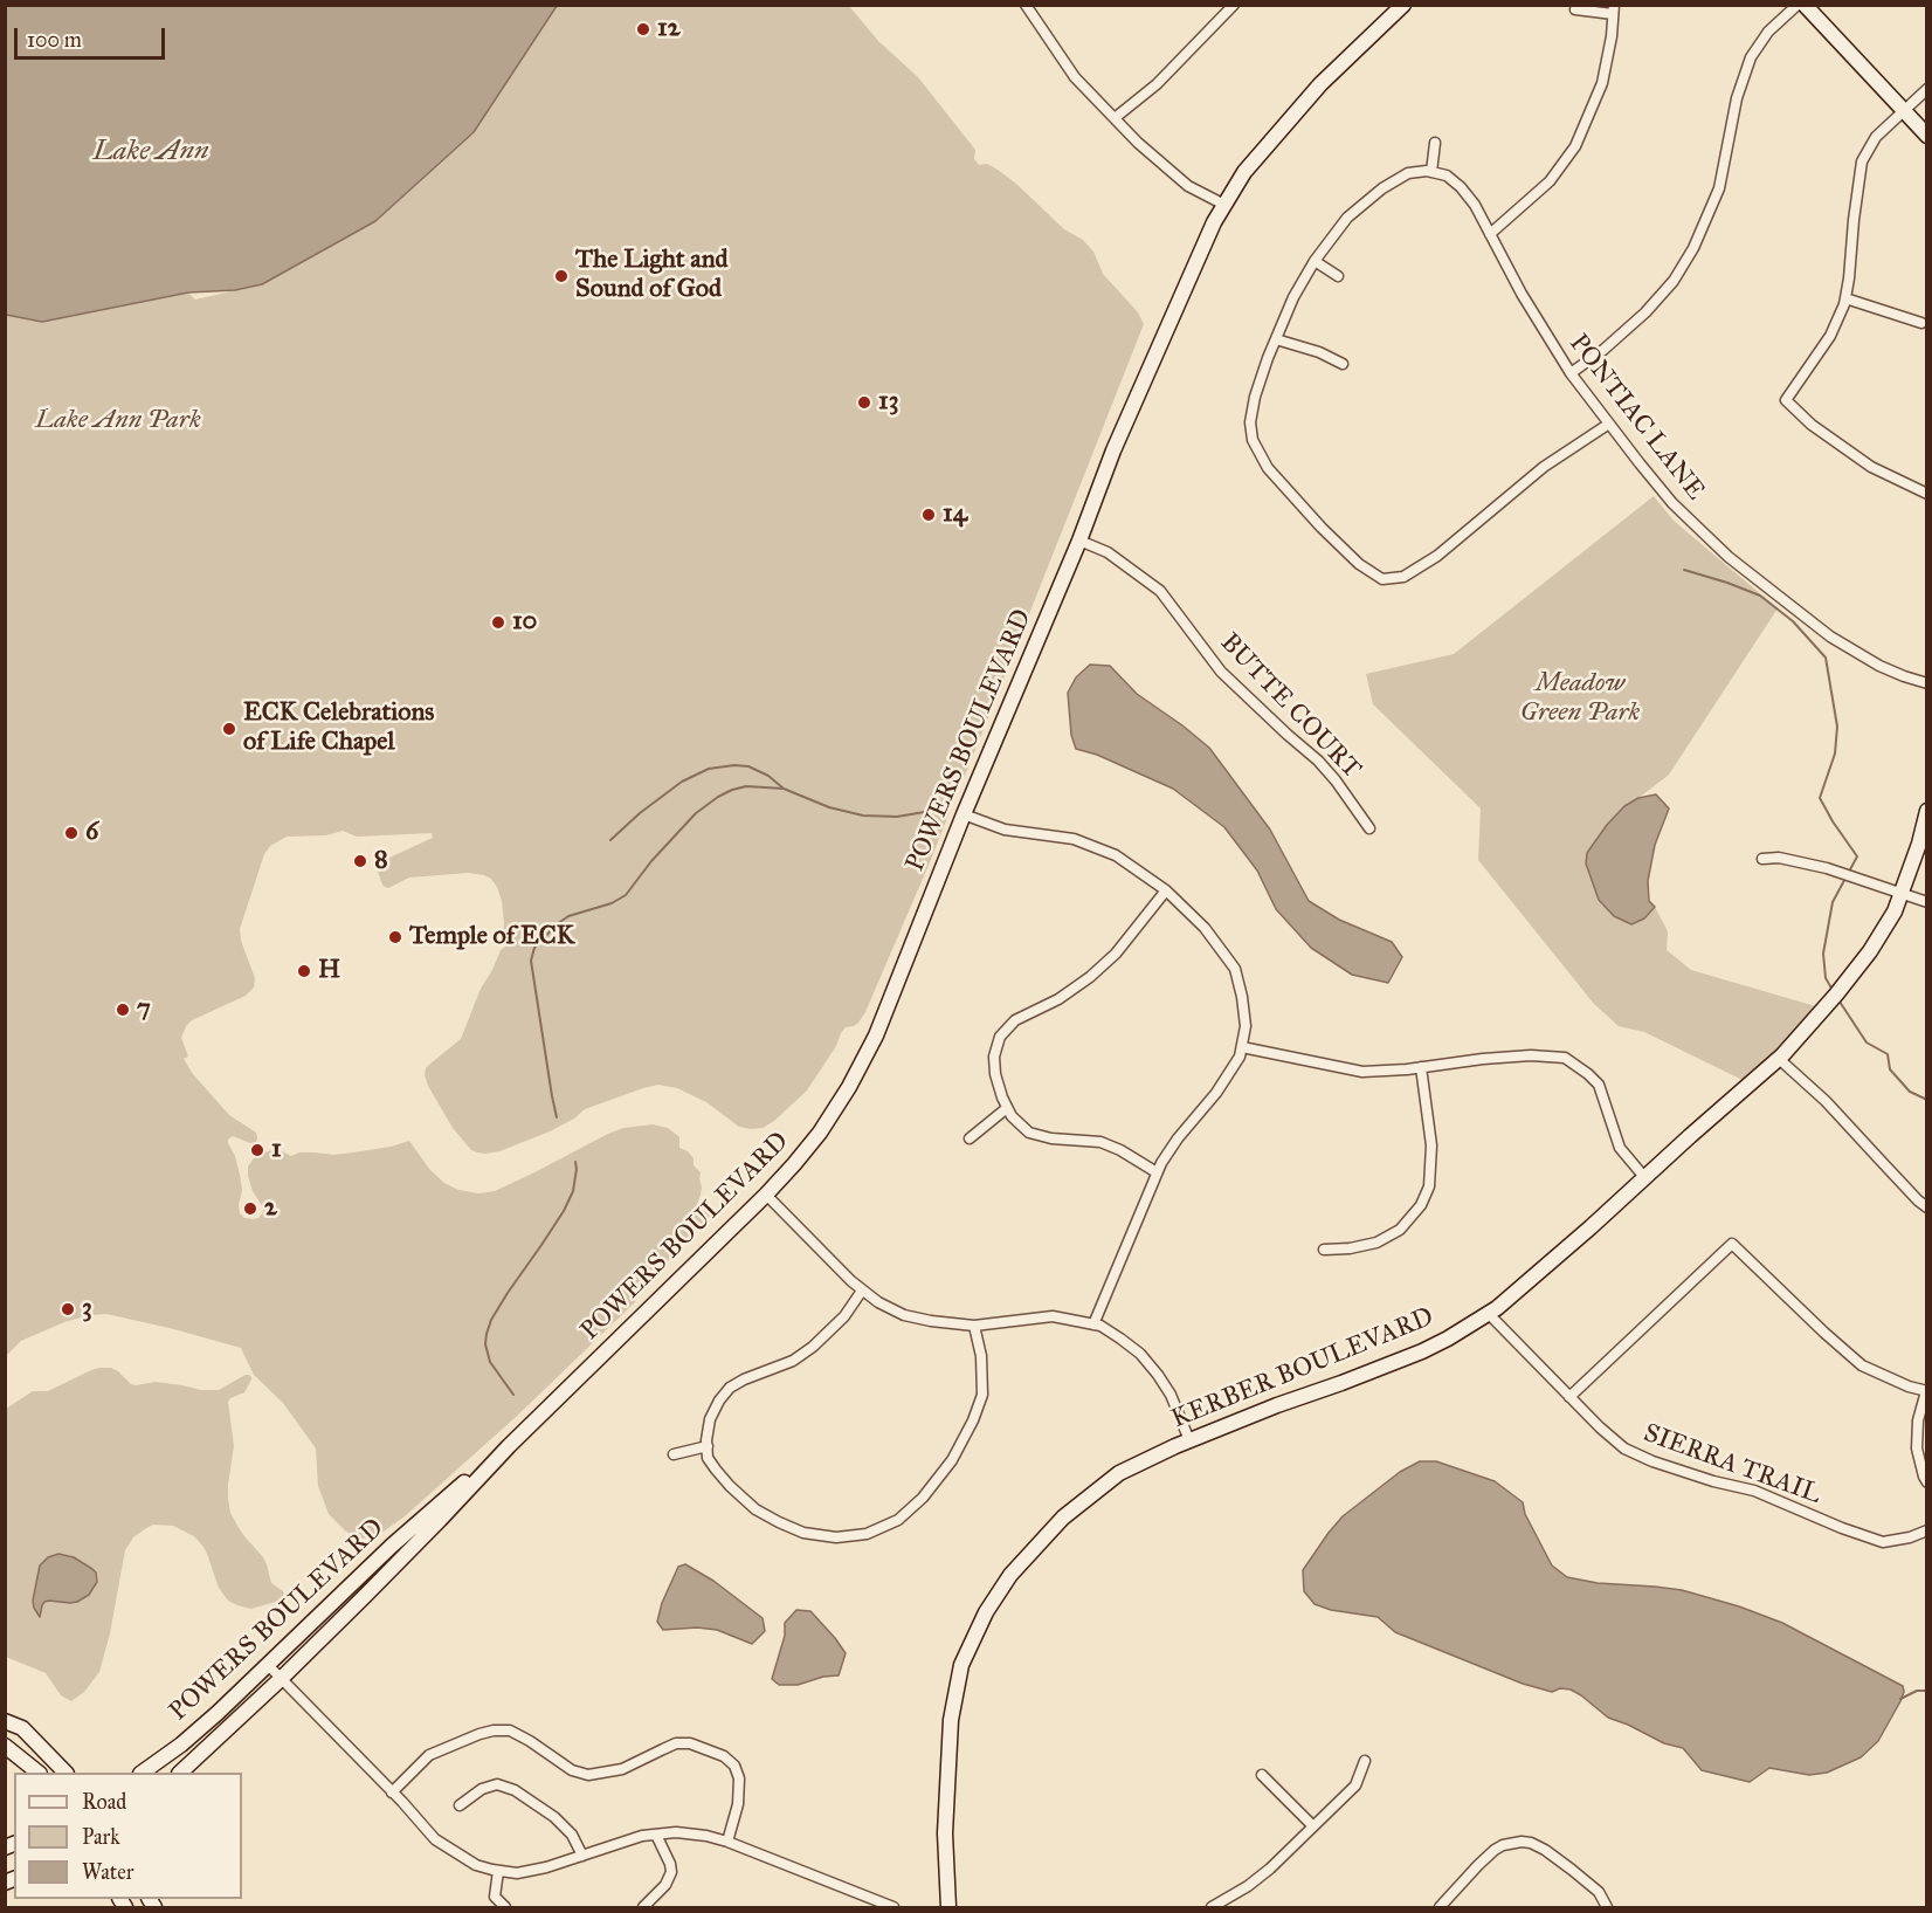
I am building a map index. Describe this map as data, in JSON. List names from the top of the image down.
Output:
{
  "streets": {
    "main road": ["POWERS BOULEVARD", "KERBER BOULEVARD"],
    "street": ["PONTIAC LANE", "BUTTE COURT", "SIERRA TRAIL"]
  },
  "crossings": [
    ["BUTTE COURT", "POWERS BOULEVARD"],
    ["KERBER BOULEVARD", "SIERRA TRAIL"]
  ],
  "water": ["Lake Ann"],
  "parks": ["Lake Ann Park", "Meadow Green Park"],
  "places": [
    "12",
    "The Light and Sound of God",
    "13",
    "14",
    "10",
    "ECK Celebrations of Life Chapel",
    "6",
    "8",
    "Temple of ECK",
    "H",
    "7",
    "1",
    "2",
    "3"
  ],
  "legend": ["Road", "Park", "Water"],
  "scale_bar": "100 m"
}
